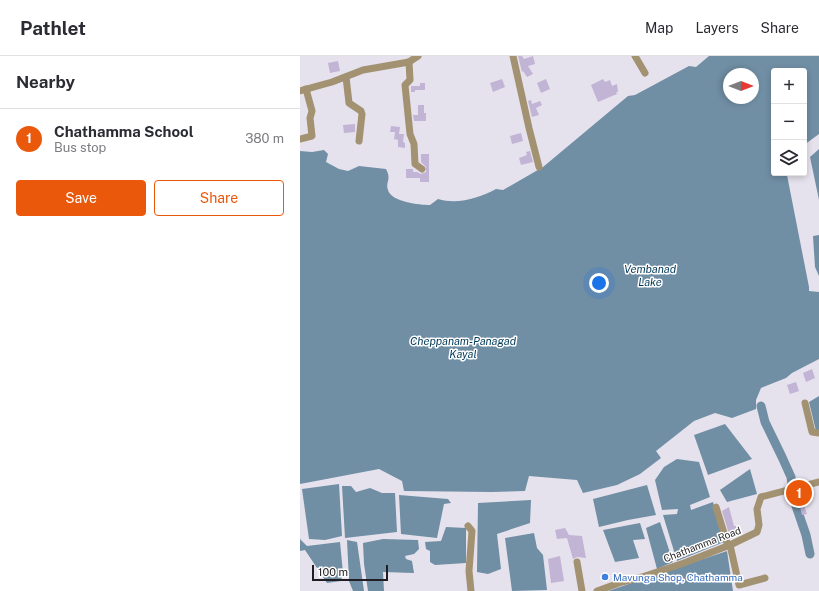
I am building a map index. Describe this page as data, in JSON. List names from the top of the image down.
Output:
{
  "streets": {
    "street": ["Chathamma Road"]
  },
  "water": ["Vembanad Lake", "Cheppanam-Panagad Kayal"],
  "places": ["Mavunga Shop, Chathamma"],
  "scale_bar": "100 m",
  "north": "right",
  "page": {
    "header": "Pathlet",
    "nav": ["Map", "Layers", "Share"],
    "heading": "Nearby",
    "map_buttons": ["+", "−"],
    "list": [
      {
        "mark": "1",
        "name": "Chathamma School",
        "note": "Bus stop",
        "value": "380 m"
      }
    ],
    "buttons": ["Save", "Share"],
    "pins": "1",
    "scale": "100 m"
  }
}
